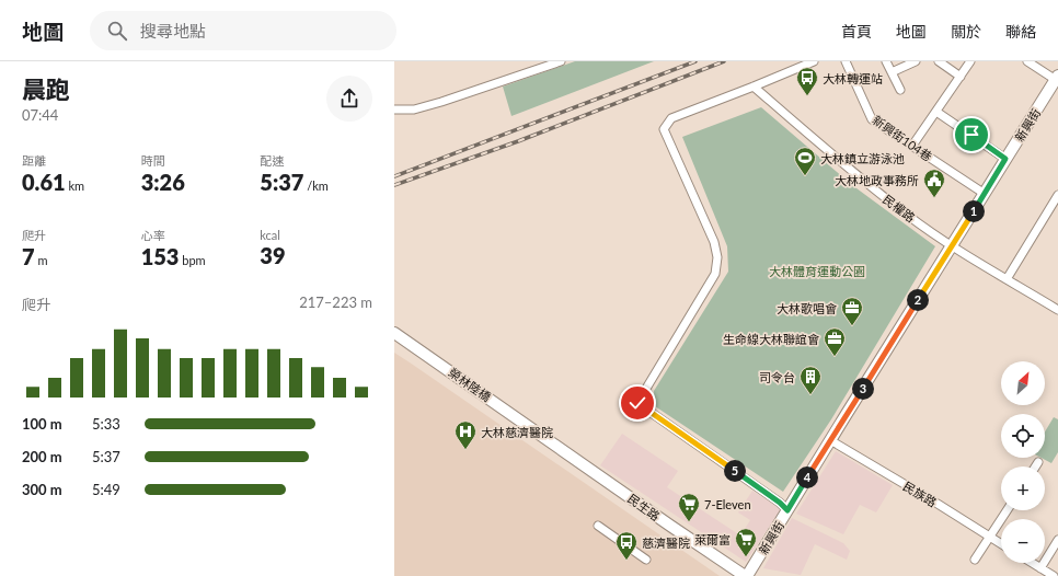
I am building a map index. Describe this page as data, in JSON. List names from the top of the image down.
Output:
{
  "streets": {
    "main road": ["新興街", "榮林陸橋", "民生路"],
    "street": ["新興街104巷", "民權路", "民族路"]
  },
  "crossings": [
    ["新興街", "新興街104巷"],
    ["新興街", "民權路"],
    ["新興街", "民族路"],
    ["新興街", "民生路"],
    ["榮林陸橋", "民生路"]
  ],
  "parks": ["大林體育運動公園"],
  "places": {
    "bus stop": ["大林轉運站", "慈濟醫院"],
    "sports": ["大林鎮立游泳池"],
    "public building": ["大林地政事務所"],
    "office": ["大林歌唱會", "生命線大林聯誼會"],
    "building": ["司令台"],
    "hospital": ["大林慈濟醫院"],
    "supermarket": ["7-Eleven", "萊爾富"]
  },
  "north": "top right",
  "page": {
    "header": "地圖",
    "search": "搜尋地點",
    "nav": [
      "首頁",
      "地圖",
      "關於",
      "聯絡"
    ],
    "heading": ["晨跑", "07:44"],
    "stats": [
      ["距離", "0.61 km"],
      ["時間", "3:26"],
      ["配速", "5:37 /km"],
      ["爬升", "7 m"],
      ["心率", "153 bpm"],
      ["kcal", "39"]
    ],
    "pins": [
      "1",
      "2",
      "3",
      "5",
      "4"
    ],
    "chart": ["爬升", "217–223 m"],
    "map_buttons": ["+", "−"],
    "list": [
      {
        "name": "100 m",
        "note": "5:33"
      },
      {
        "name": "200 m",
        "note": "5:37"
      },
      {
        "name": "300 m",
        "note": "5:49"
      }
    ]
  }
}
